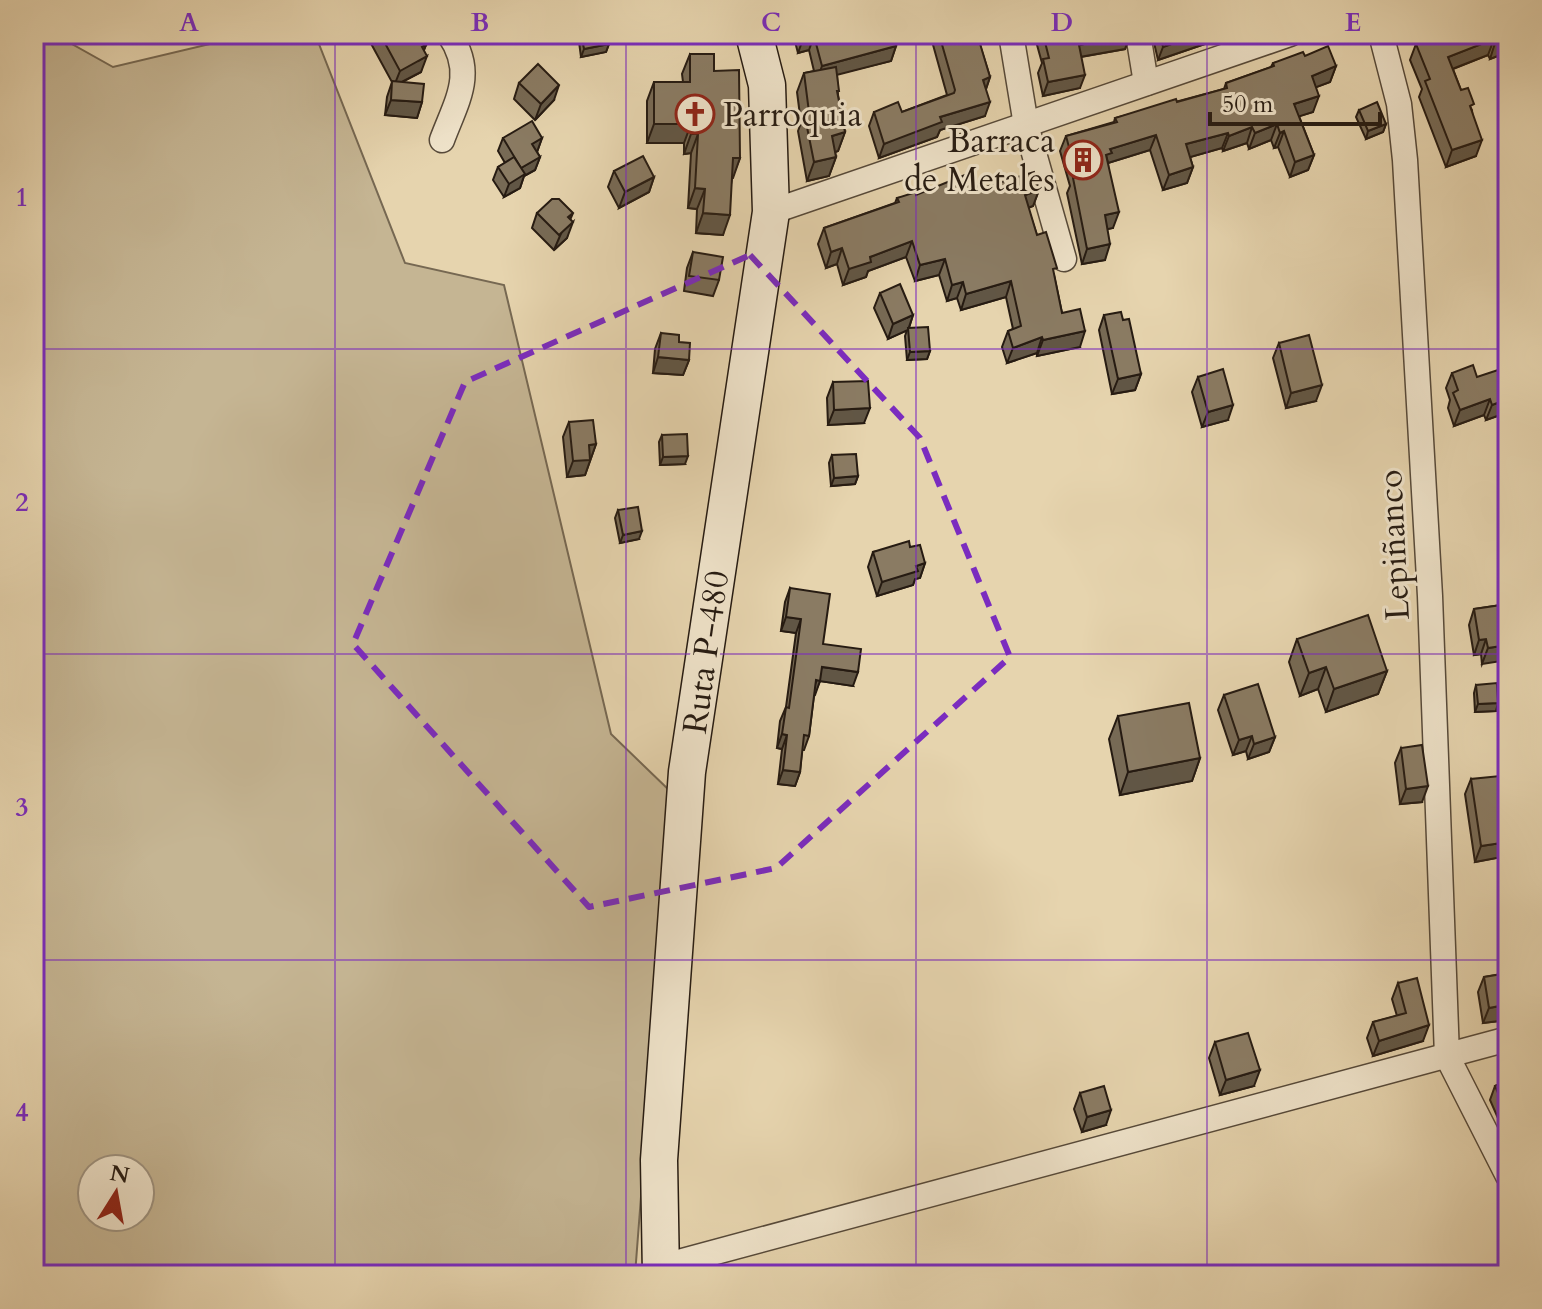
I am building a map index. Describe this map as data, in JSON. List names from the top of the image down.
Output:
{
  "streets": {
    "street": ["Lepiñanco", "Ruta P-480"]
  },
  "places": {
    "church": ["Parroquia"],
    "building": ["Barraca de Metales"]
  },
  "scale_bar": "50 m",
  "north": "top",
  "grid": {
    "columns": [
      "A",
      "B",
      "C",
      "D",
      "E"
    ],
    "rows": [
      "1",
      "2",
      "3",
      "4"
    ]
  }
}
